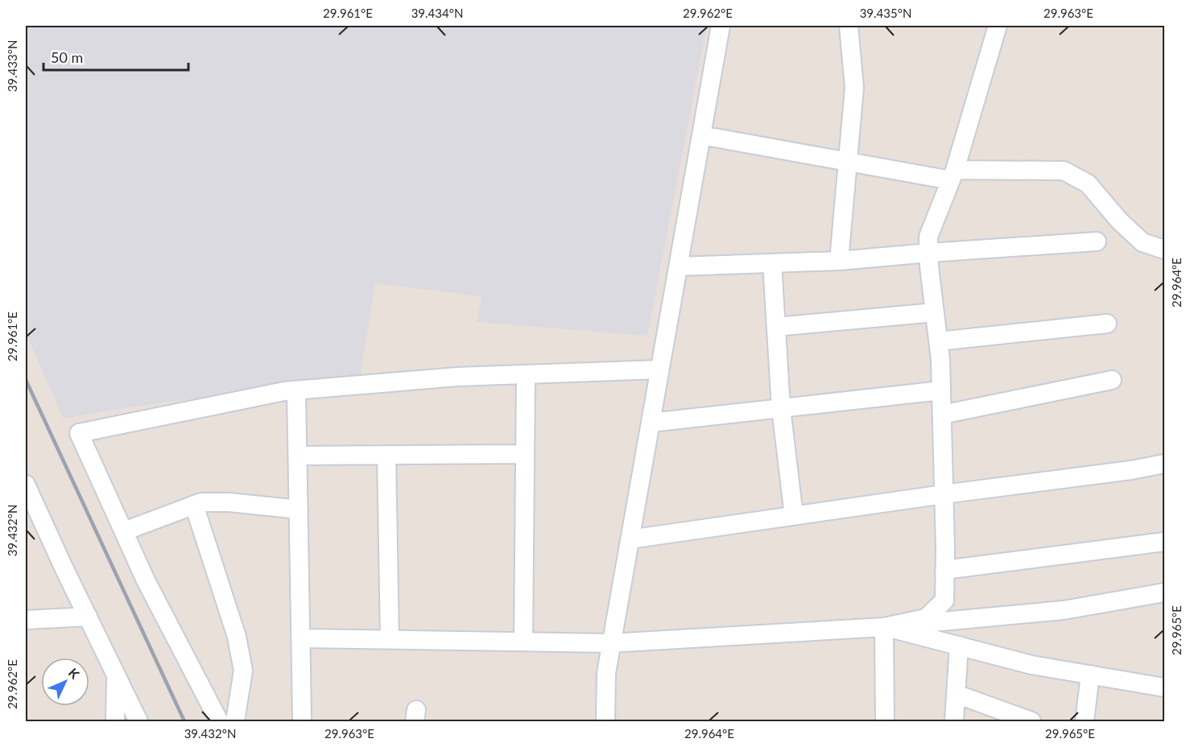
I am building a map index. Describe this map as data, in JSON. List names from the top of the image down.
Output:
{
  "scale_bar": "50 m",
  "north": "top right",
  "coordinates": [
    "29.961°E",
    "39.434°N",
    "29.962°E",
    "39.435°N",
    "29.963°E",
    "39.433°N",
    "29.964°E",
    "39.432°N",
    "29.965°E"
  ]
}
